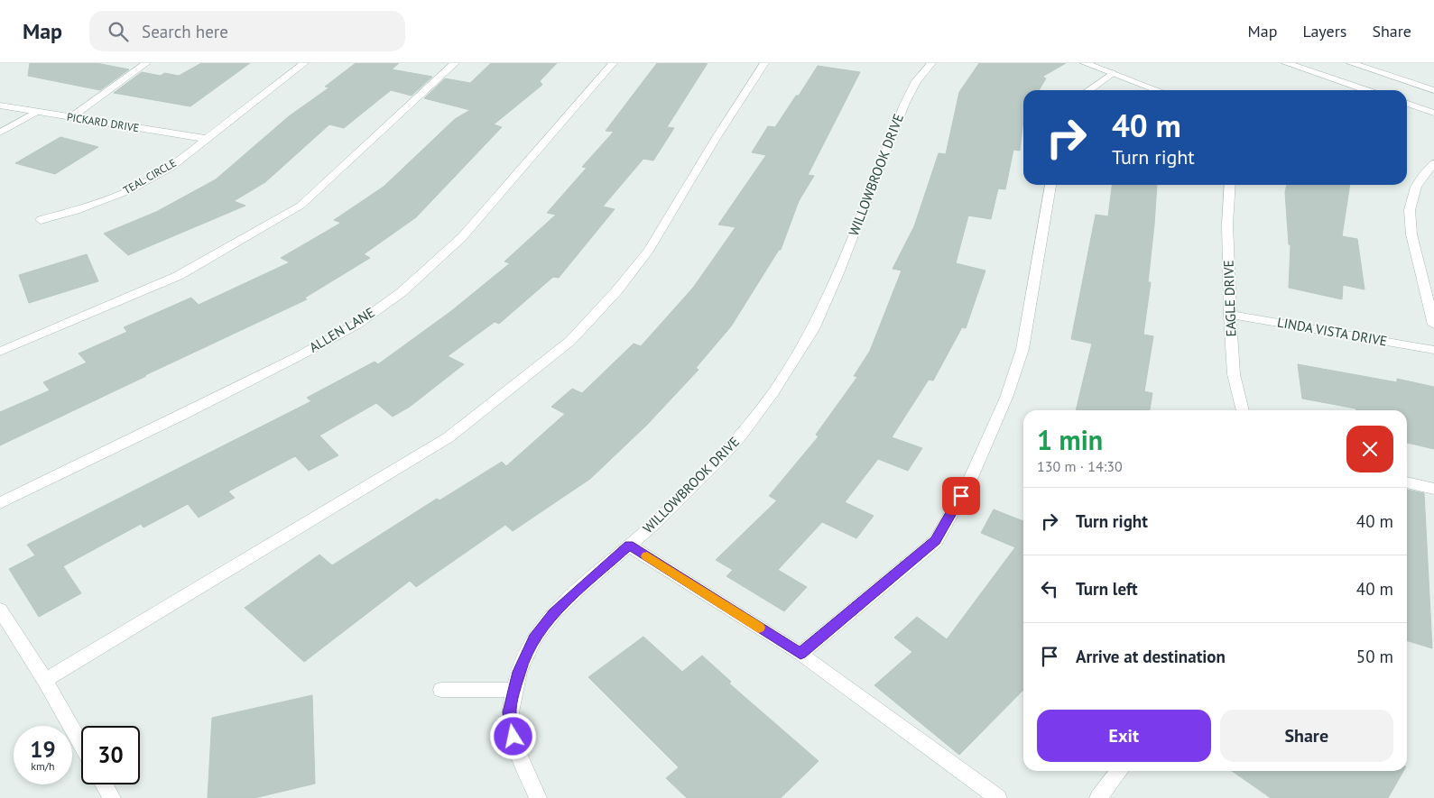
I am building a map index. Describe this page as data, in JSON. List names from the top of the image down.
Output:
{
  "streets": {
    "street": [
      "PICKARD DRIVE",
      "WILLOWBROOK DRIVE",
      "TEAL CIRCLE",
      "EAGLE DRIVE",
      "ALLEN LANE",
      "LINDA VISTA DRIVE"
    ]
  },
  "crossings": [
    ["PICKARD DRIVE", "TEAL CIRCLE"],
    ["EAGLE DRIVE", "LINDA VISTA DRIVE"]
  ],
  "page": {
    "header": "Map",
    "search": "Search here",
    "nav": ["Map", "Layers", "Share"],
    "turn": ["40 m", "Turn right"],
    "heading": ["1 min", "130 m · 14:30"],
    "list": [
      {
        "name": "Turn right",
        "value": "40 m"
      },
      {
        "name": "Turn left",
        "value": "40 m"
      },
      {
        "name": "Arrive at destination",
        "value": "50 m"
      }
    ],
    "buttons": ["Exit", "Share"],
    "speed": "19 km/h",
    "limit": "30"
  }
}
